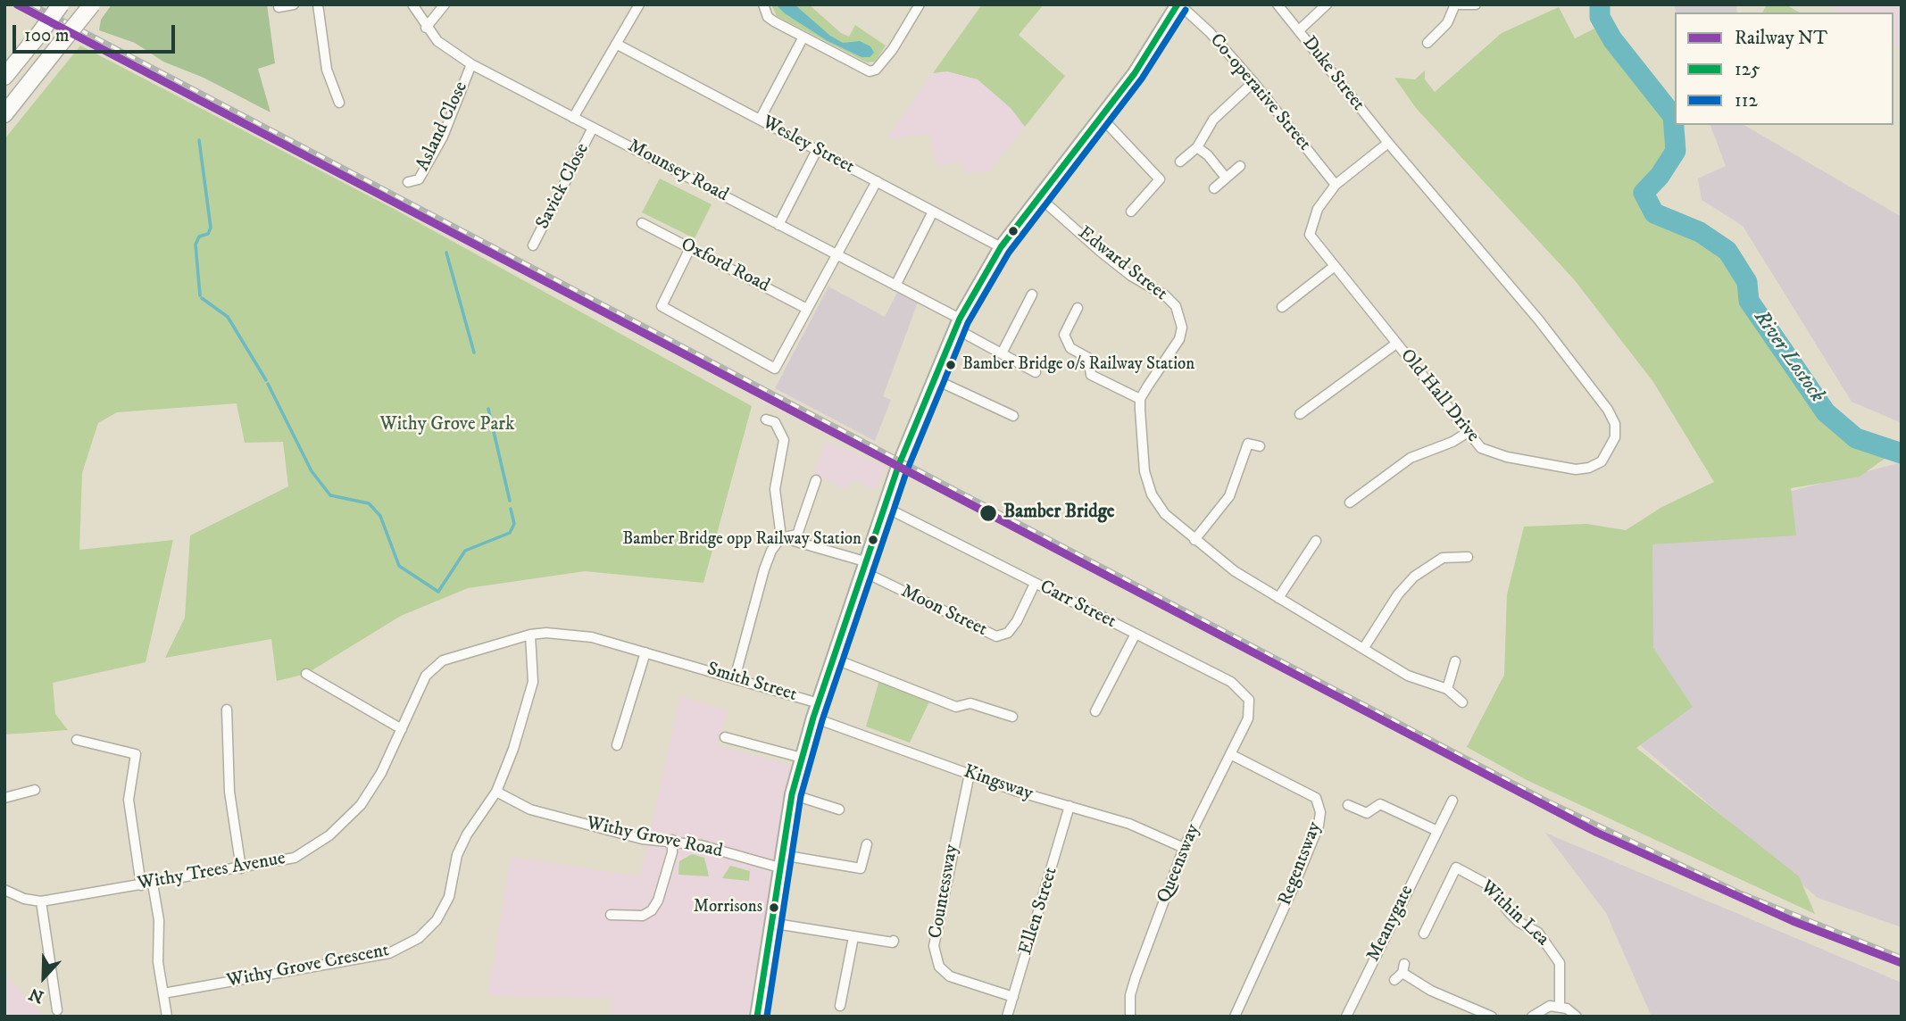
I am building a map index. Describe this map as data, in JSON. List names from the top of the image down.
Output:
{
  "streets": {
    "street": [
      "Duke Street",
      "Co-operative Street",
      "Asland Close",
      "Wesley Street",
      "Mounsey Road",
      "Savick Close",
      "Edward Street",
      "Oxford Road",
      "Old Hall Drive",
      "Carr Street",
      "Moon Street",
      "Smith Street",
      "Kingsway",
      "Withy Grove Road",
      "Queensway",
      "Regentsway",
      "Withy Trees Avenue",
      "Countessway",
      "Ellen Street",
      "Within Lea",
      "Meanygate",
      "Withy Grove Crescent"
    ]
  },
  "crossings": [
    ["Duke Street", "Old Hall Drive"],
    ["Co-operative Street", "Old Hall Drive"],
    ["Asland Close", "Mounsey Road"],
    ["Mounsey Road", "Savick Close"],
    ["Carr Street", "Moon Street"],
    ["Carr Street", "Queensway"],
    ["Smith Street", "Withy Trees Avenue"],
    ["Kingsway", "Queensway"],
    ["Kingsway", "Countessway"],
    ["Kingsway", "Ellen Street"],
    ["Withy Grove Road", "Withy Grove Crescent"],
    ["Queensway", "Regentsway"],
    ["Withy Trees Avenue", "Withy Grove Crescent"],
    ["Countessway", "Ellen Street"]
  ],
  "water": ["River Lostock"],
  "parks": ["Withy Grove Park"],
  "places": [
    "Bamber Bridge o/s Railway Station",
    "Bamber Bridge",
    "Bamber Bridge opp Railway Station",
    "Morrisons"
  ],
  "lines": ["rail line NT", "transit line 125", "transit line 112"],
  "legend": ["Railway NT", "125", "112"],
  "scale_bar": "100 m",
  "north": "bottom"
}
